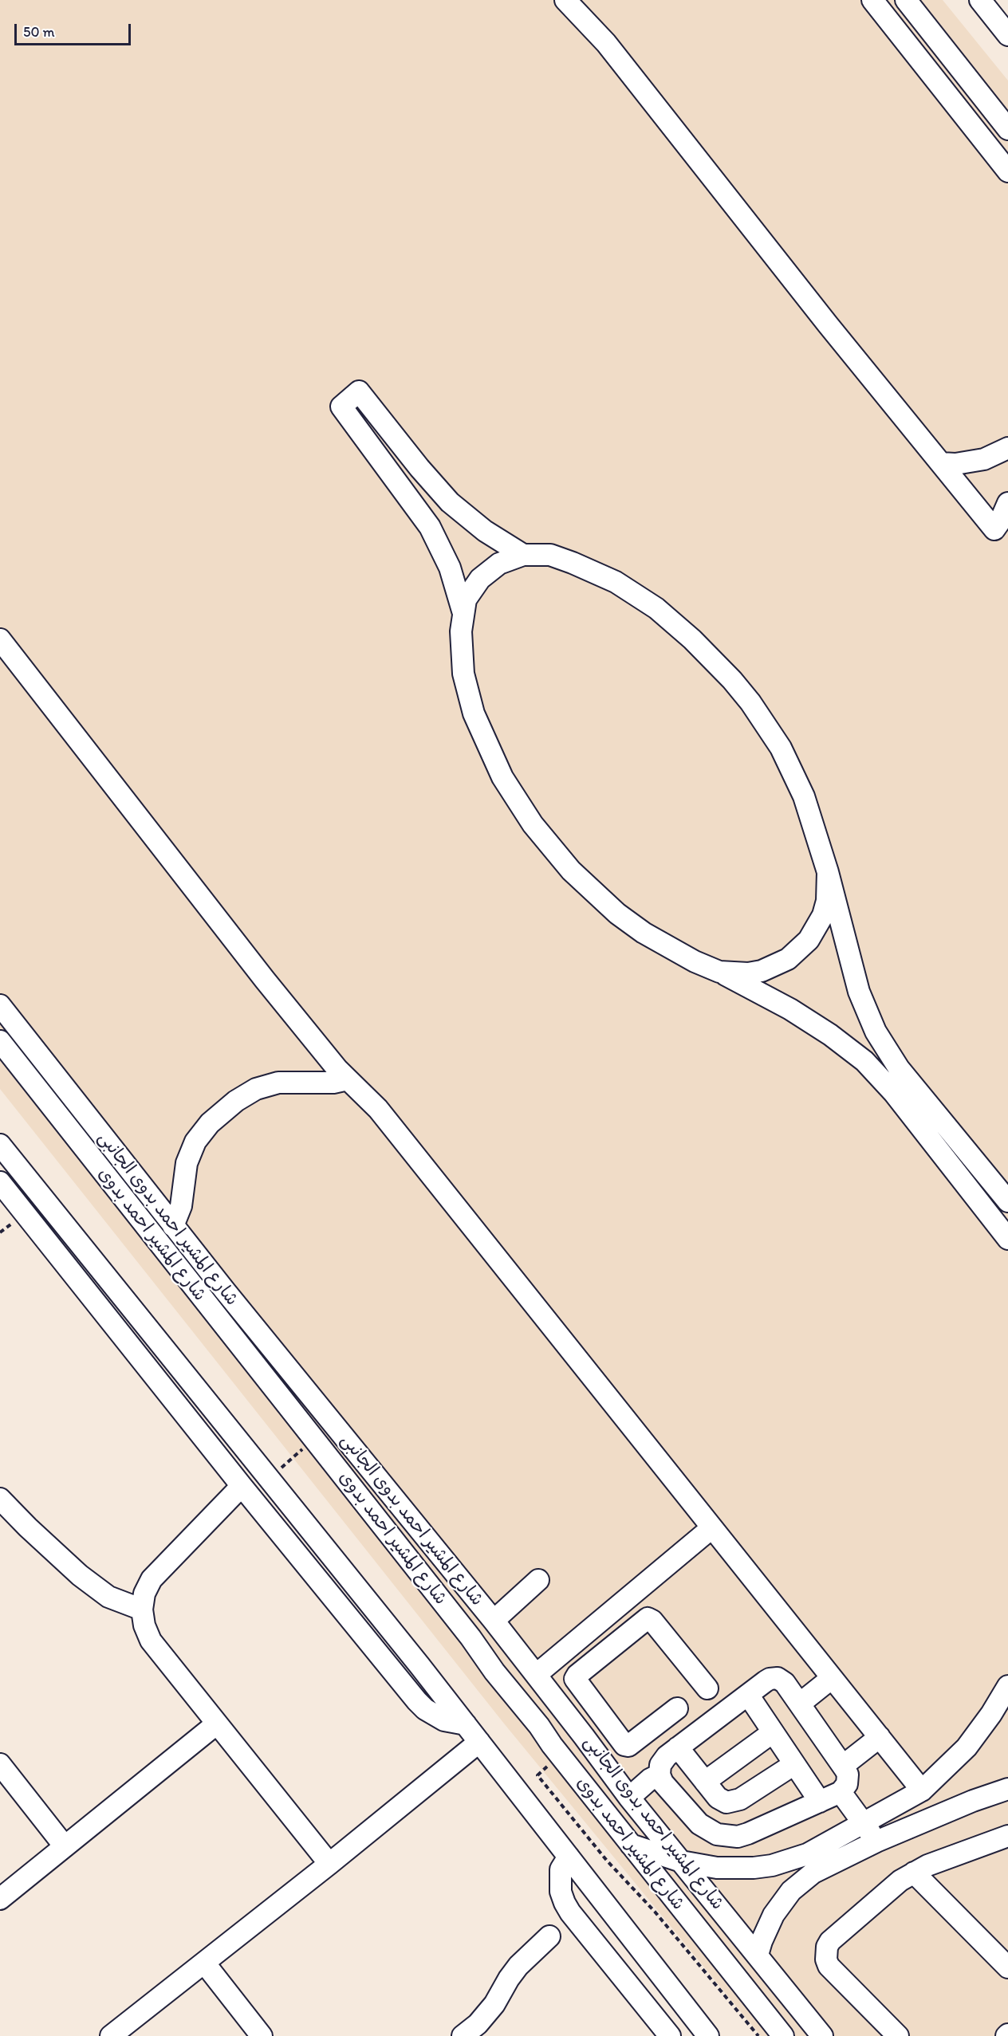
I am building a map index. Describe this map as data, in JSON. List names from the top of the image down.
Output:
{
  "streets": {
    "street": ["شارع المشير احمد بدوى الجانبى", "شارع المشير احمد بدوى"]
  },
  "scale_bar": "50 m"
}
